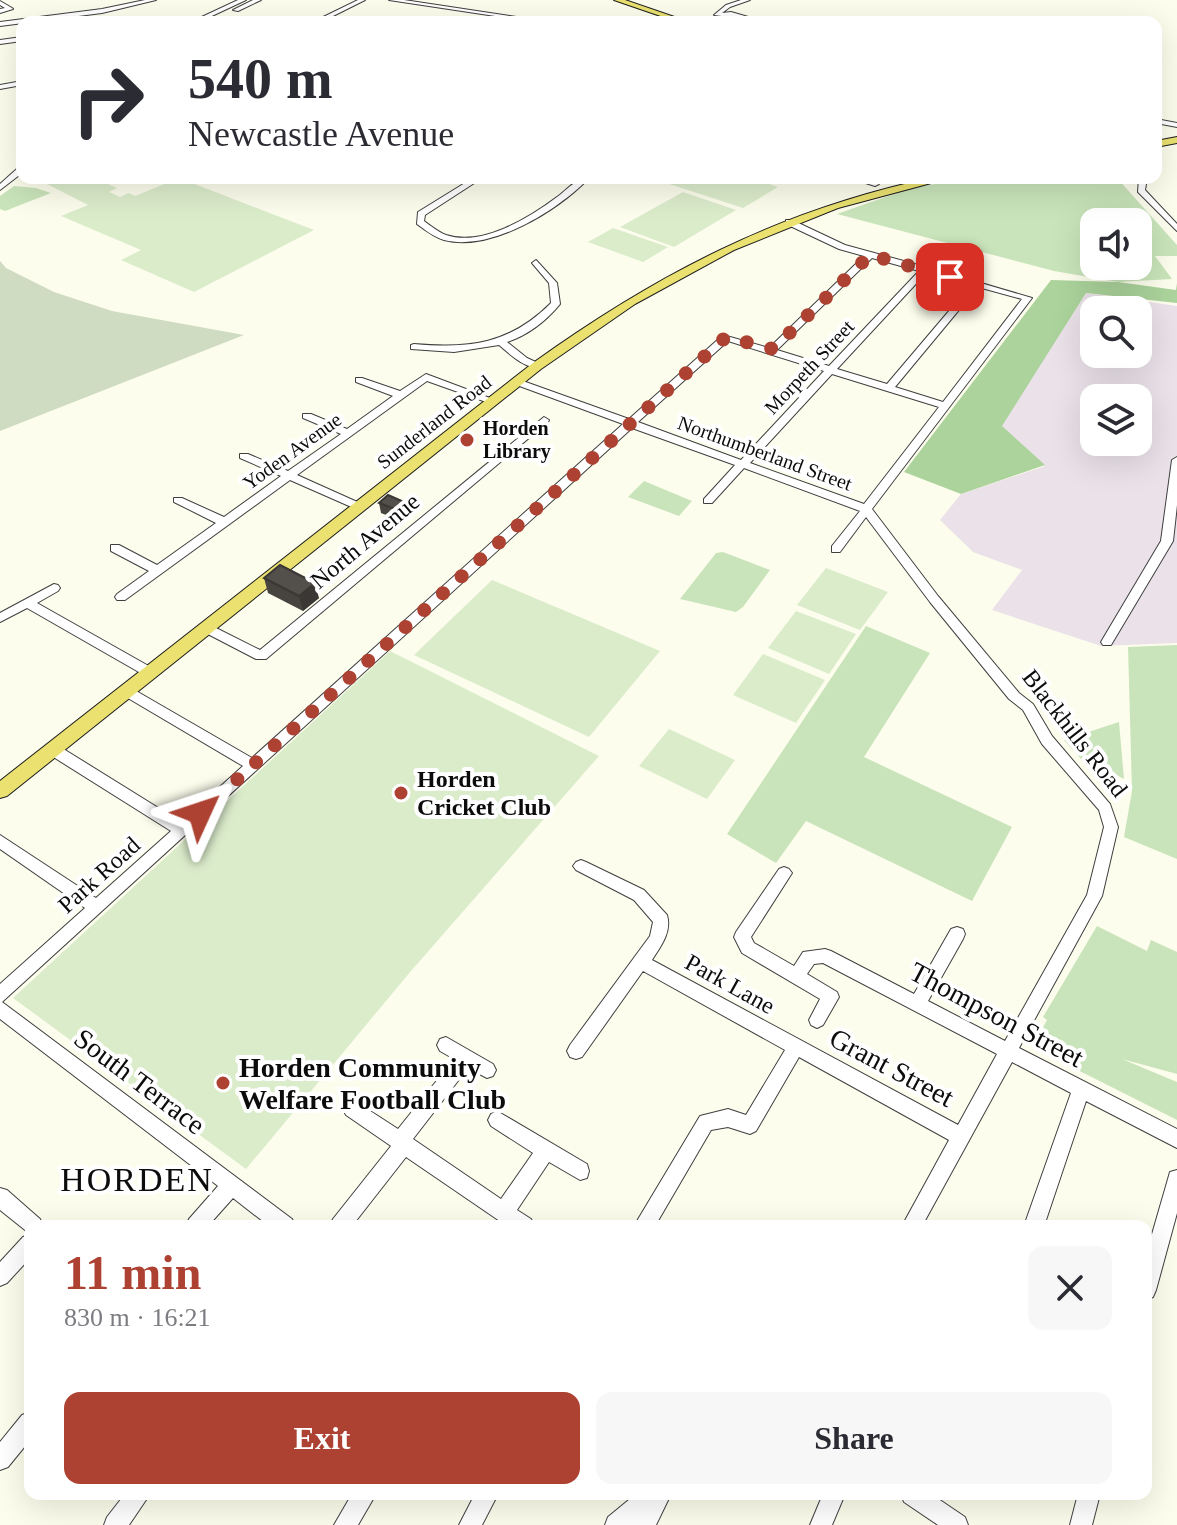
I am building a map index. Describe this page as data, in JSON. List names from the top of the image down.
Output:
{
  "streets": {
    "main road": ["Sunderland Road"],
    "street": [
      "Morpeth Street",
      "Yoden Avenue",
      "Northumberland Street",
      "North Avenue",
      "Blackhills Road",
      "Park Road",
      "Park Lane",
      "Thompson Street",
      "Grant Street",
      "South Terrace"
    ]
  },
  "crossings": [
    ["Morpeth Street", "Northumberland Street"],
    ["Sunderland Road", "Yoden Avenue"],
    ["Sunderland Road", "Northumberland Street"],
    ["Sunderland Road", "North Avenue"],
    ["Northumberland Street", "Blackhills Road"],
    ["Northumberland Street", "Park Road"],
    ["Blackhills Road", "Thompson Street"],
    ["Blackhills Road", "Grant Street"],
    ["Park Lane", "Grant Street"]
  ],
  "districts": ["HORDEN"],
  "places": ["Horden Library", "Horden Cricket Club", "Horden Community Welfare Football Club"],
  "page": {
    "turn": ["540 m", "Newcastle Avenue"],
    "heading": ["11 min", "830 m · 16:21"],
    "buttons": ["Exit", "Share"]
  }
}
